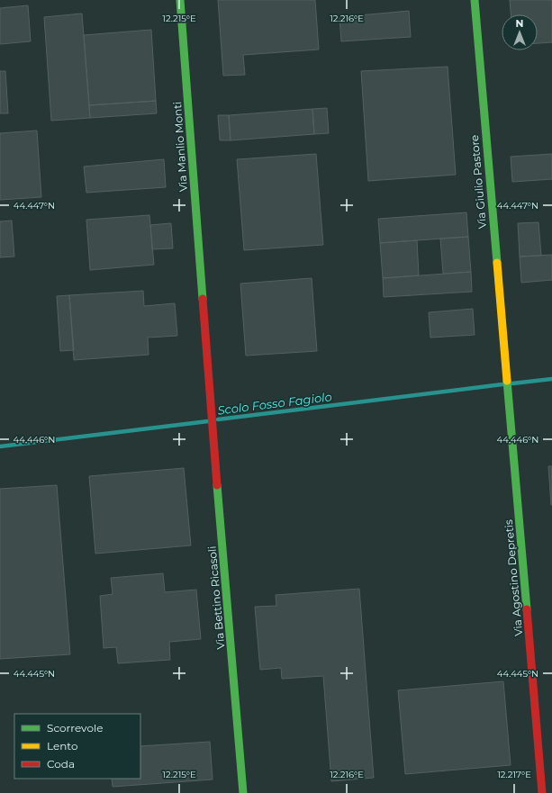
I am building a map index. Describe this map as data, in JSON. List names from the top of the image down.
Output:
{
  "streets": {
    "street": [
      "Via Manlio Monti",
      "Via Giulio Pastore",
      "Via Agostino Depretis",
      "Via Bettino Ricasoli"
    ]
  },
  "crossings": [
    ["Via Manlio Monti", "Via Bettino Ricasoli"],
    ["Via Giulio Pastore", "Via Agostino Depretis"]
  ],
  "water": ["Scolo Fosso Fagiolo"],
  "legend": ["Scorrevole", "Lento", "Coda"],
  "north": "top",
  "coordinates": [
    "12.215°E",
    "12.216°E",
    "44.447°N",
    "44.446°N",
    "44.445°N",
    "12.217°E"
  ]
}
